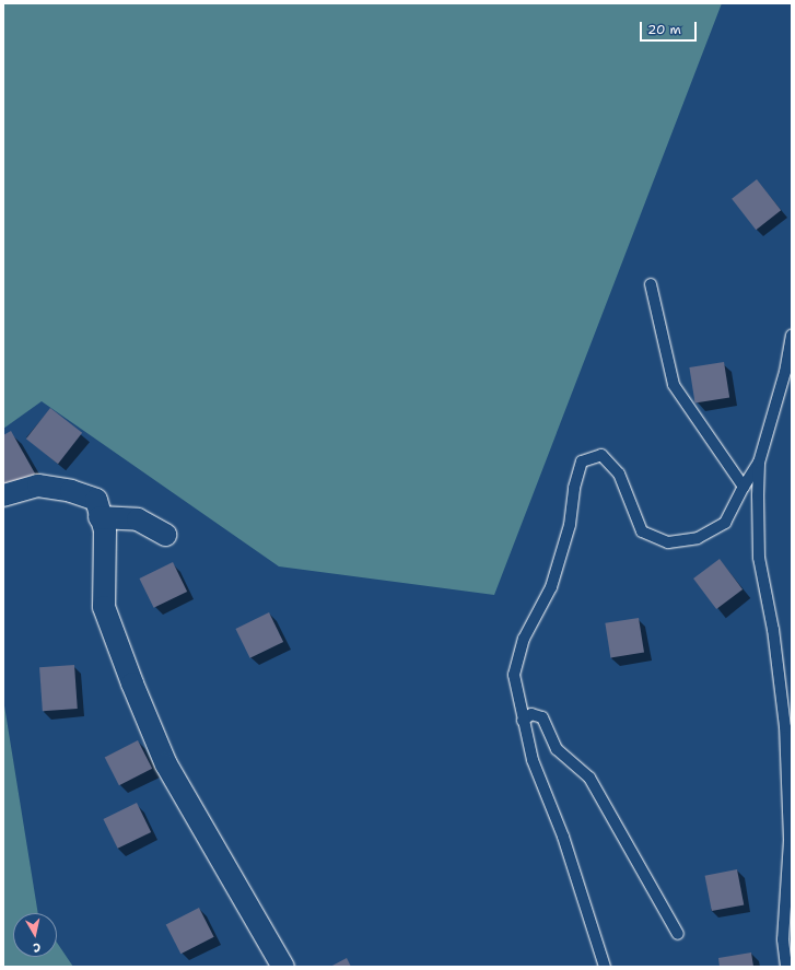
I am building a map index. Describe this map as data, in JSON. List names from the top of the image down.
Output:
{
  "scale_bar": "20 m",
  "north": "bottom"
}
